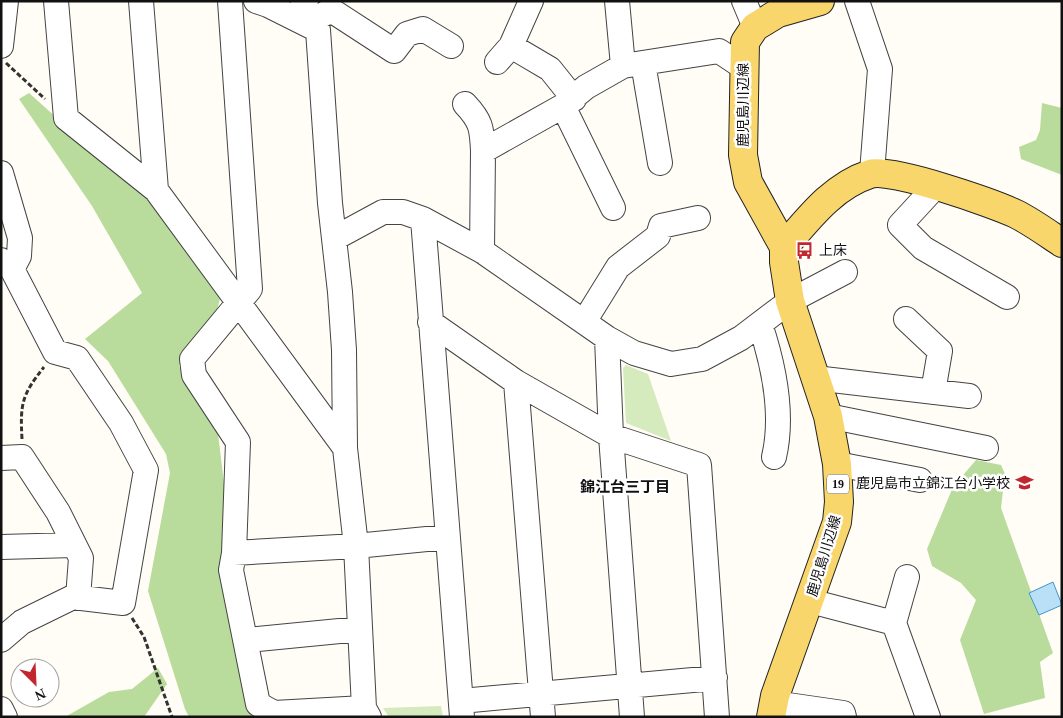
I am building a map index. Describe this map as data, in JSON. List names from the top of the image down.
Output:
{
  "streets": {
    "main road": ["鹿児島川辺線", "19"]
  },
  "districts": ["錦江台三丁目"],
  "places": {
    "bus stop": ["上床"],
    "school or university": ["鹿児島市立錦江台小学校"]
  },
  "north": "bottom right"
}
